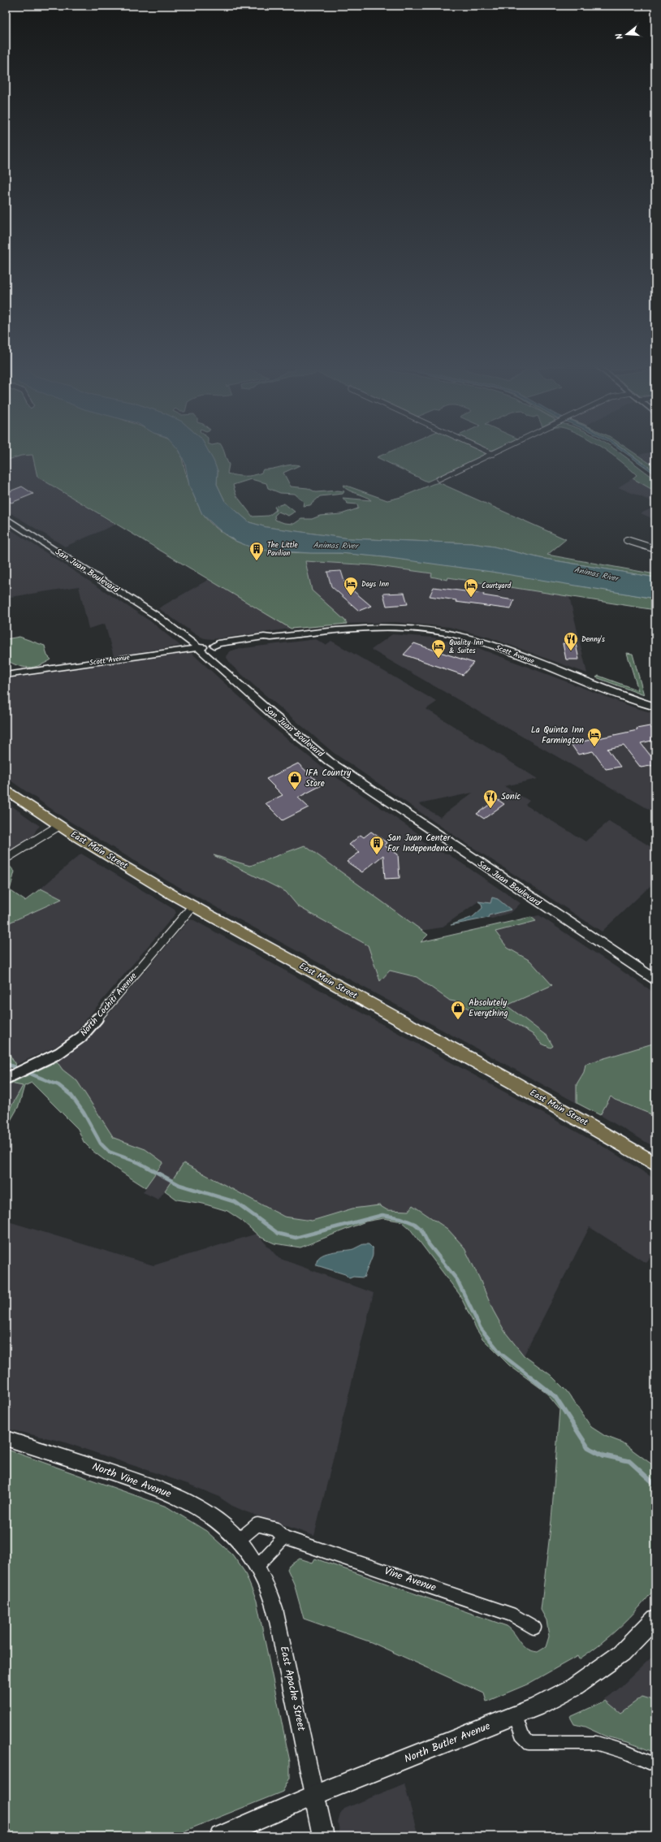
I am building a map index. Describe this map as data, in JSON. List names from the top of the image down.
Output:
{
  "streets": {
    "main road": [
      "San Juan Boulevard",
      "Scott Avenue",
      "East Main Street",
      "East Apache Street",
      "North Butler Avenue"
    ],
    "street": ["North Cochiti Avenue", "North Vine Avenue", "Vine Avenue"]
  },
  "crossings": [
    ["San Juan Boulevard", "Scott Avenue"],
    ["East Main Street", "North Cochiti Avenue"],
    ["North Vine Avenue", "Vine Avenue"],
    ["North Vine Avenue", "East Apache Street"],
    ["Vine Avenue", "East Apache Street"],
    ["East Apache Street", "North Butler Avenue"]
  ],
  "water": ["Animas River"],
  "places": {
    "building": ["The Little Pavilion", "San Juan Center For Independence"],
    "hotel": [
      "Days Inn",
      "Courtyard",
      "Quality Inn & Suites",
      "La Quinta Inn Farmington"
    ],
    "restaurant": ["Denny's", "Sonic"],
    "shop": ["IFA Country Store", "Absolutely Everything"]
  },
  "north": "left"
}
